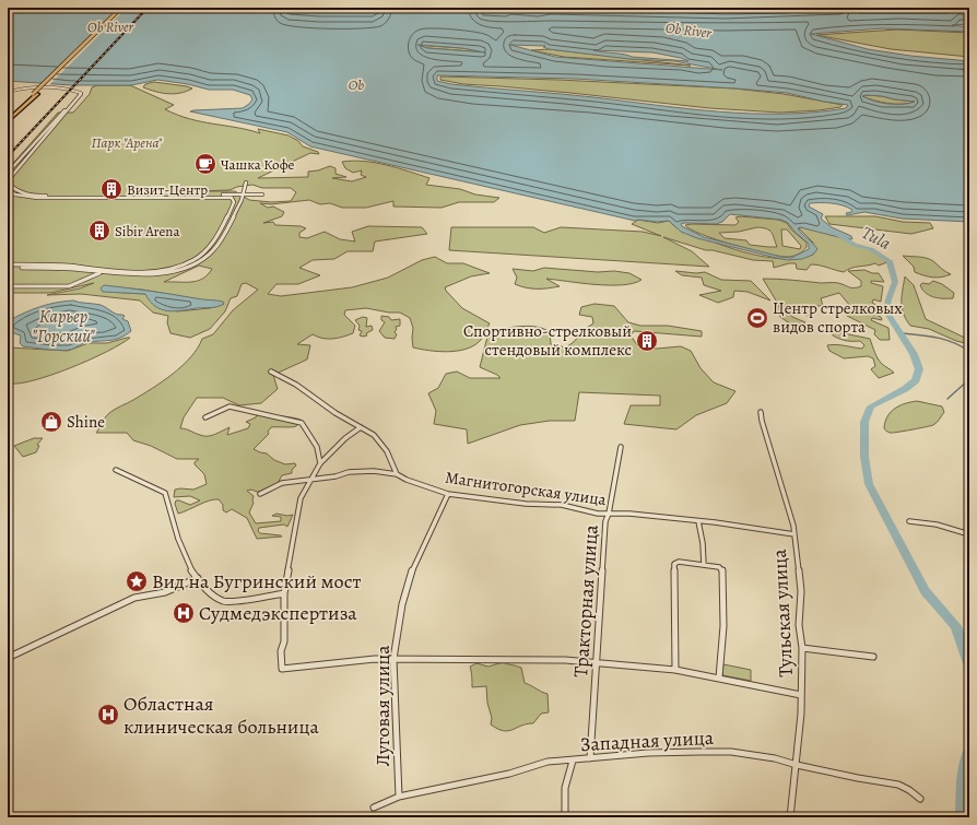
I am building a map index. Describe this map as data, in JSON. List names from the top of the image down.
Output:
{
  "streets": {
    "street": [
      "Магнитогорская улица",
      "Тракторная улица",
      "Тульская улица",
      "Луговая улица",
      "Западная улица"
    ]
  },
  "crossings": [
    ["Магнитогорская улица", "Тракторная улица"],
    ["Магнитогорская улица", "Тульская улица"],
    ["Магнитогорская улица", "Луговая улица"],
    ["Тракторная улица", "Западная улица"],
    ["Тульская улица", "Западная улица"],
    ["Луговая улица", "Западная улица"]
  ],
  "water": [
    "Ob River",
    "Ob",
    "Tula",
    "Карьер \"Горский\""
  ],
  "parks": ["Парк \"Арена\""],
  "places": {
    "cafe": ["Чашка Кофе"],
    "building": ["Визит-Центр", "Sibir Arena", "Спортивно-стрелковый стендовый комплекс"],
    "sports": ["Центр стрелковых видов спорта"],
    "shop": ["Shine"],
    "place": ["Вид на Бугринский мост"],
    "hospital": ["Судмедэкспертиза", "Областная клиническая больница"]
  }
}
